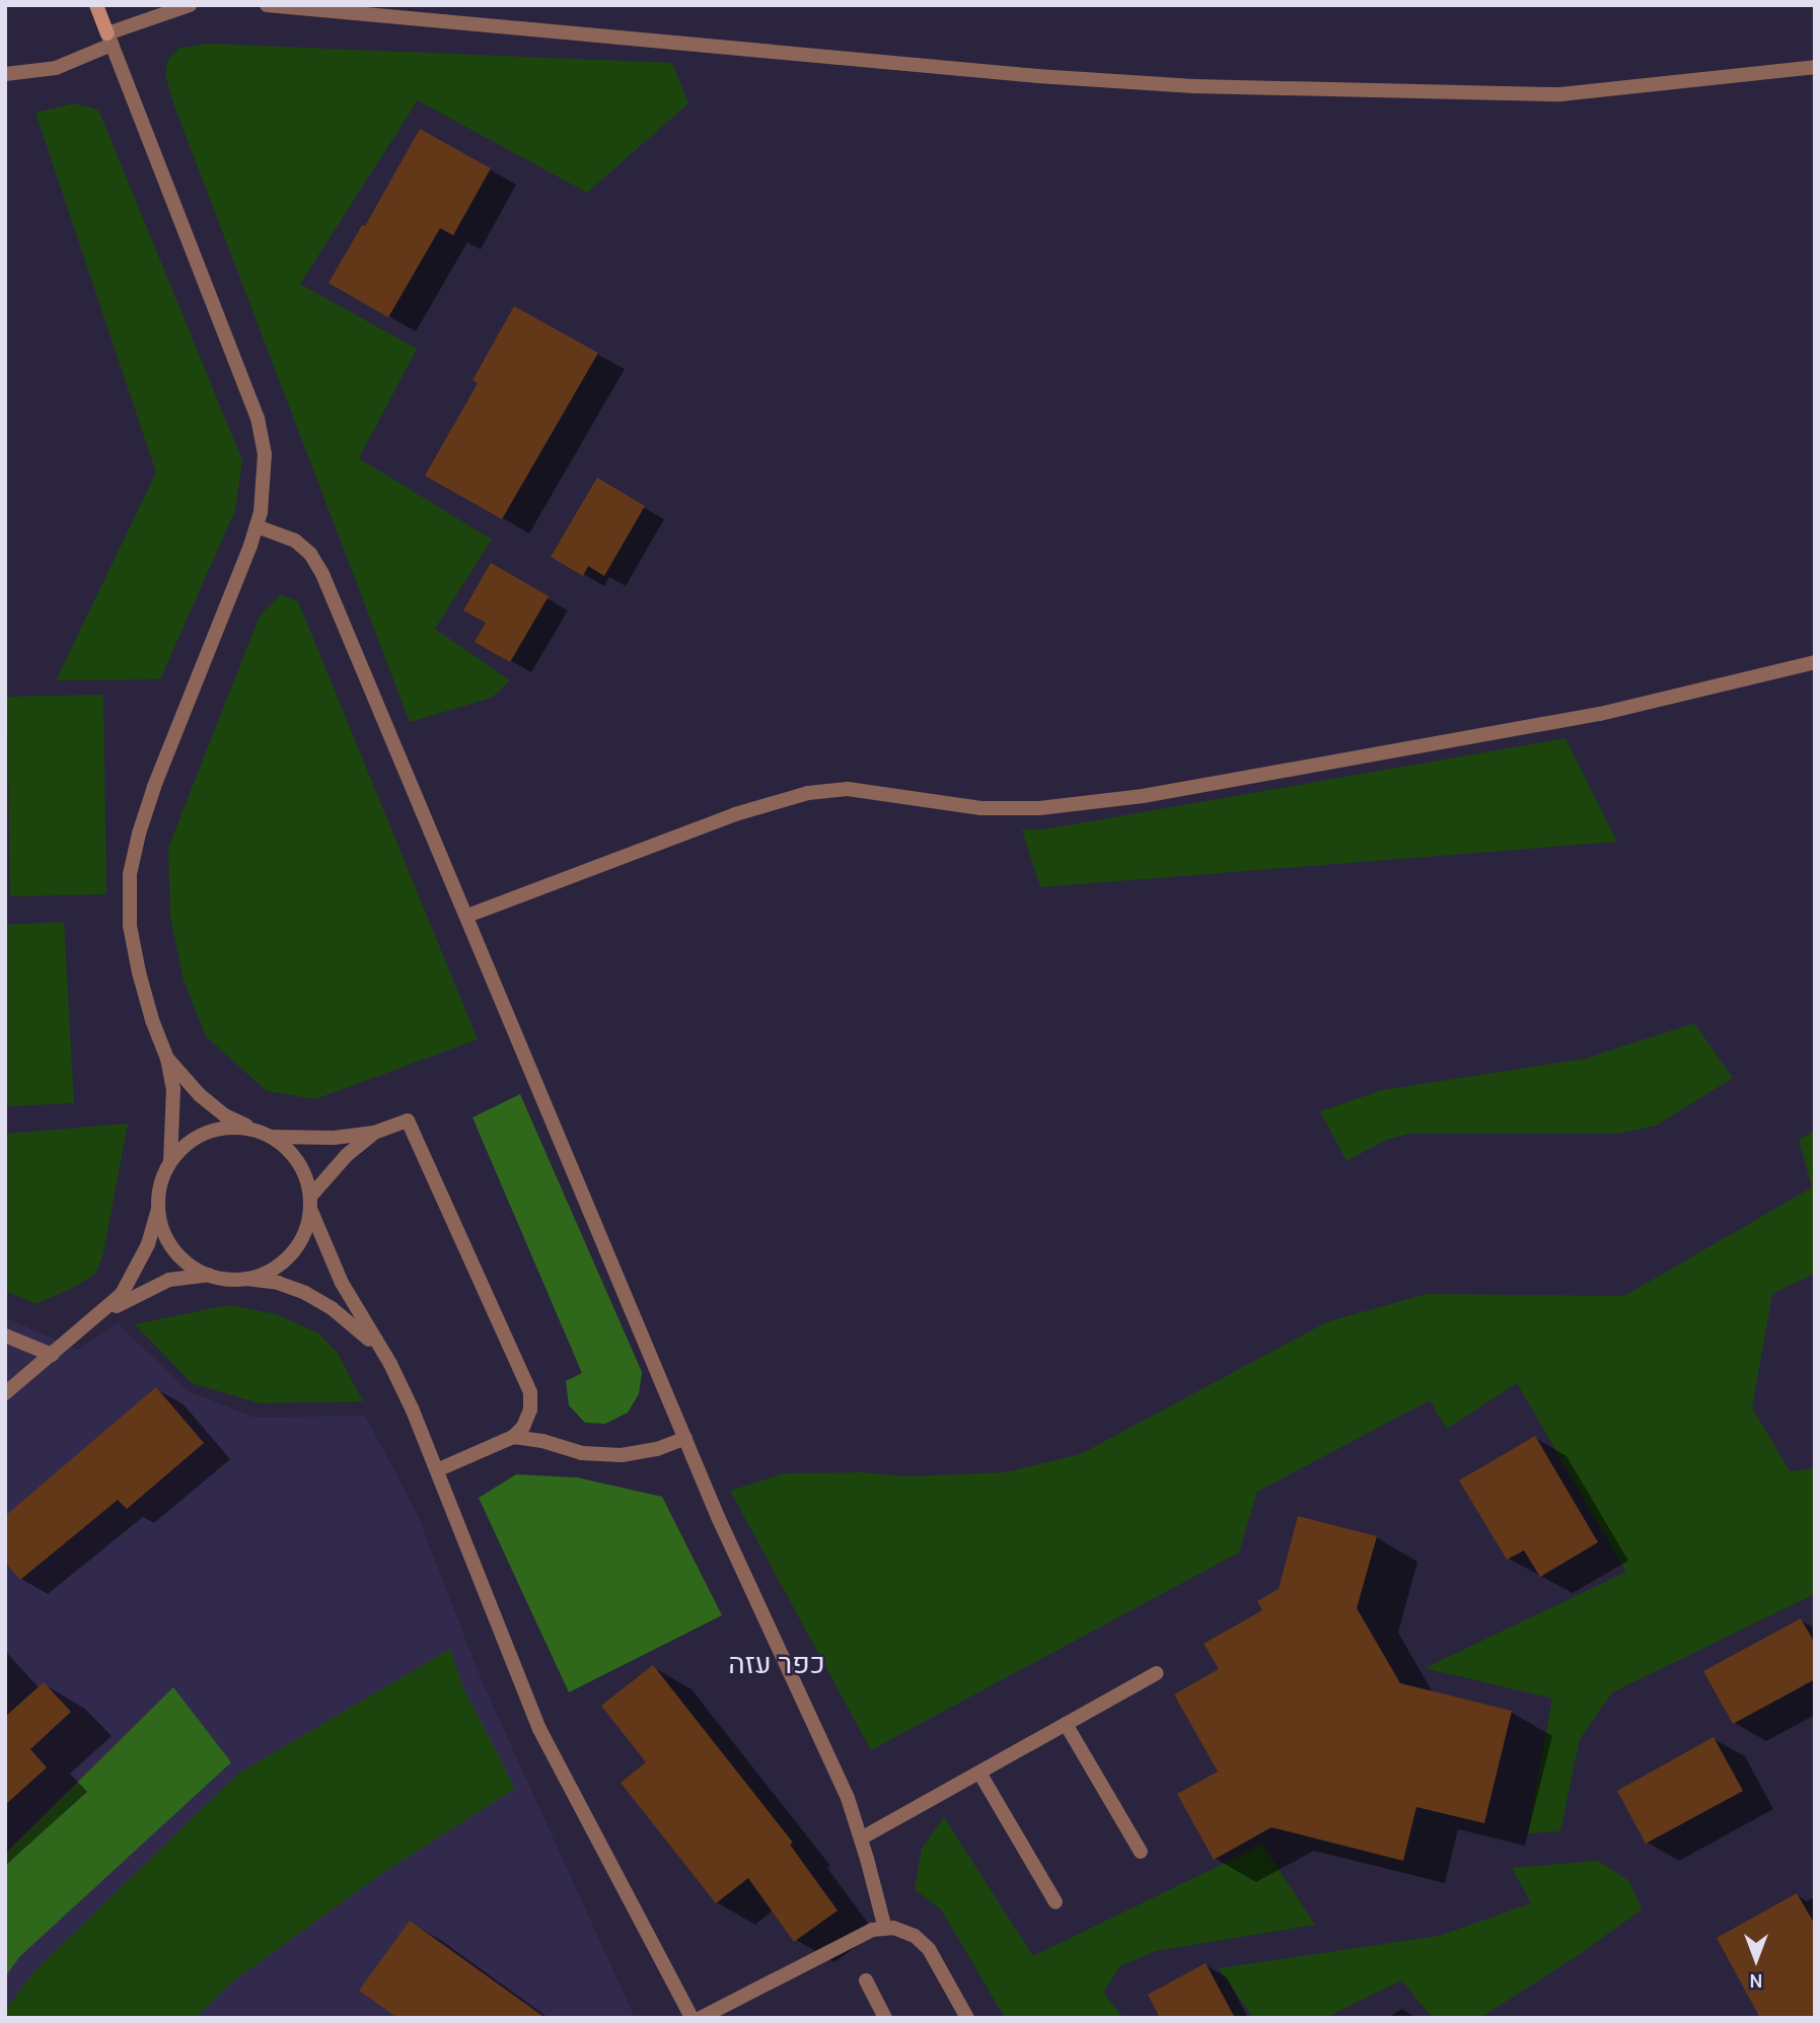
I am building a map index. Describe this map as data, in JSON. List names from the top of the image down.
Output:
{
  "districts": ["כפר עזה"],
  "north": "bottom"
}
